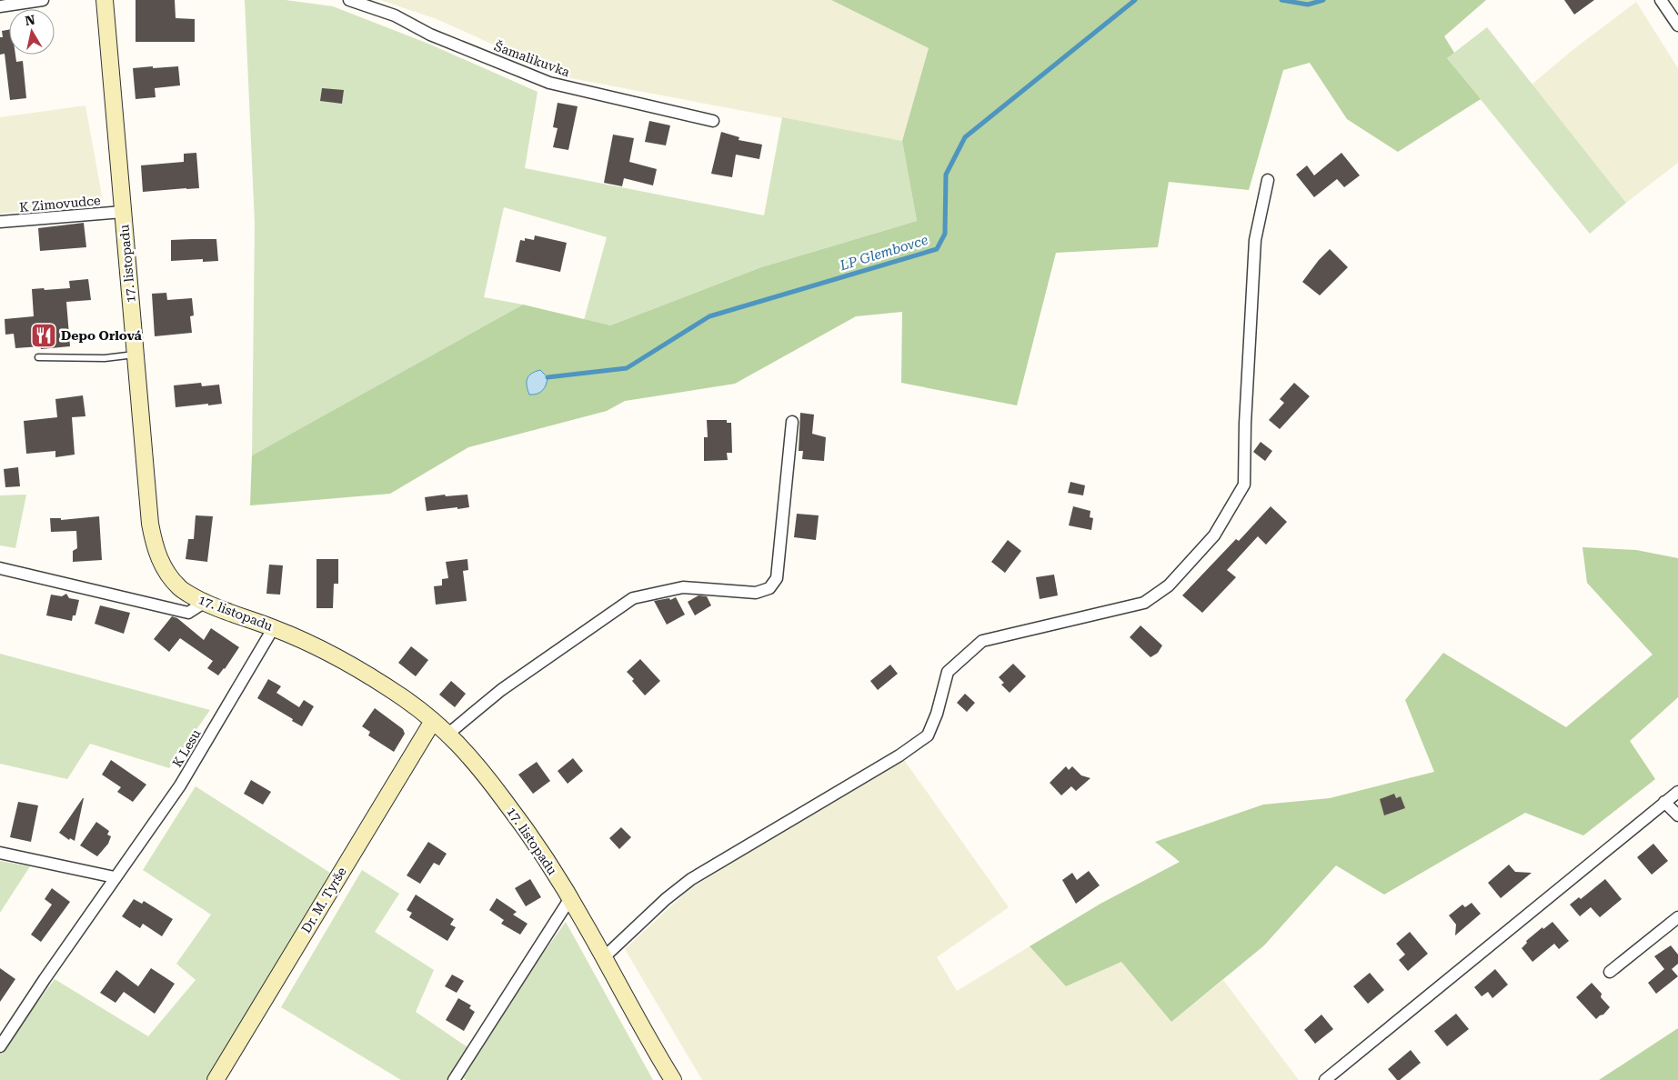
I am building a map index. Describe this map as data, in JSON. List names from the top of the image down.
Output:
{
  "streets": {
    "main road": ["17. listopadu", "Dr. M. Tyrše"],
    "street": ["Šamalikuvka", "K Zimovudce", "K Lesu"]
  },
  "crossings": [
    ["K Zimovudce", "17. listopadu"],
    ["17. listopadu", "K Lesu"],
    ["17. listopadu", "Dr. M. Tyrše"]
  ],
  "water": ["LP Glembovce"],
  "places": {
    "restaurant": ["Depo Orlová"]
  },
  "north": "top"
}
